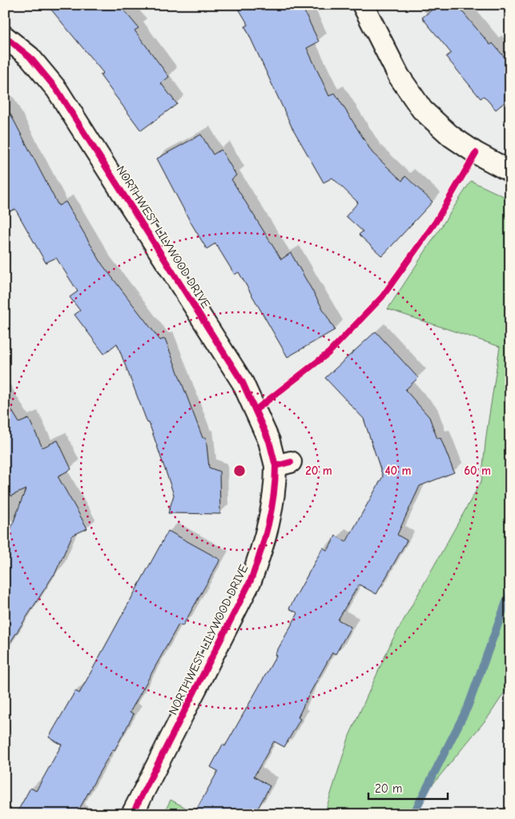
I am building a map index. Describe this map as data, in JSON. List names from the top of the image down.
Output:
{
  "streets": {
    "street": ["NORTHWEST LILYWOOD DRIVE"]
  },
  "scale_bar": "20 m",
  "rings": ["20 m", "40 m", "60 m"]
}
